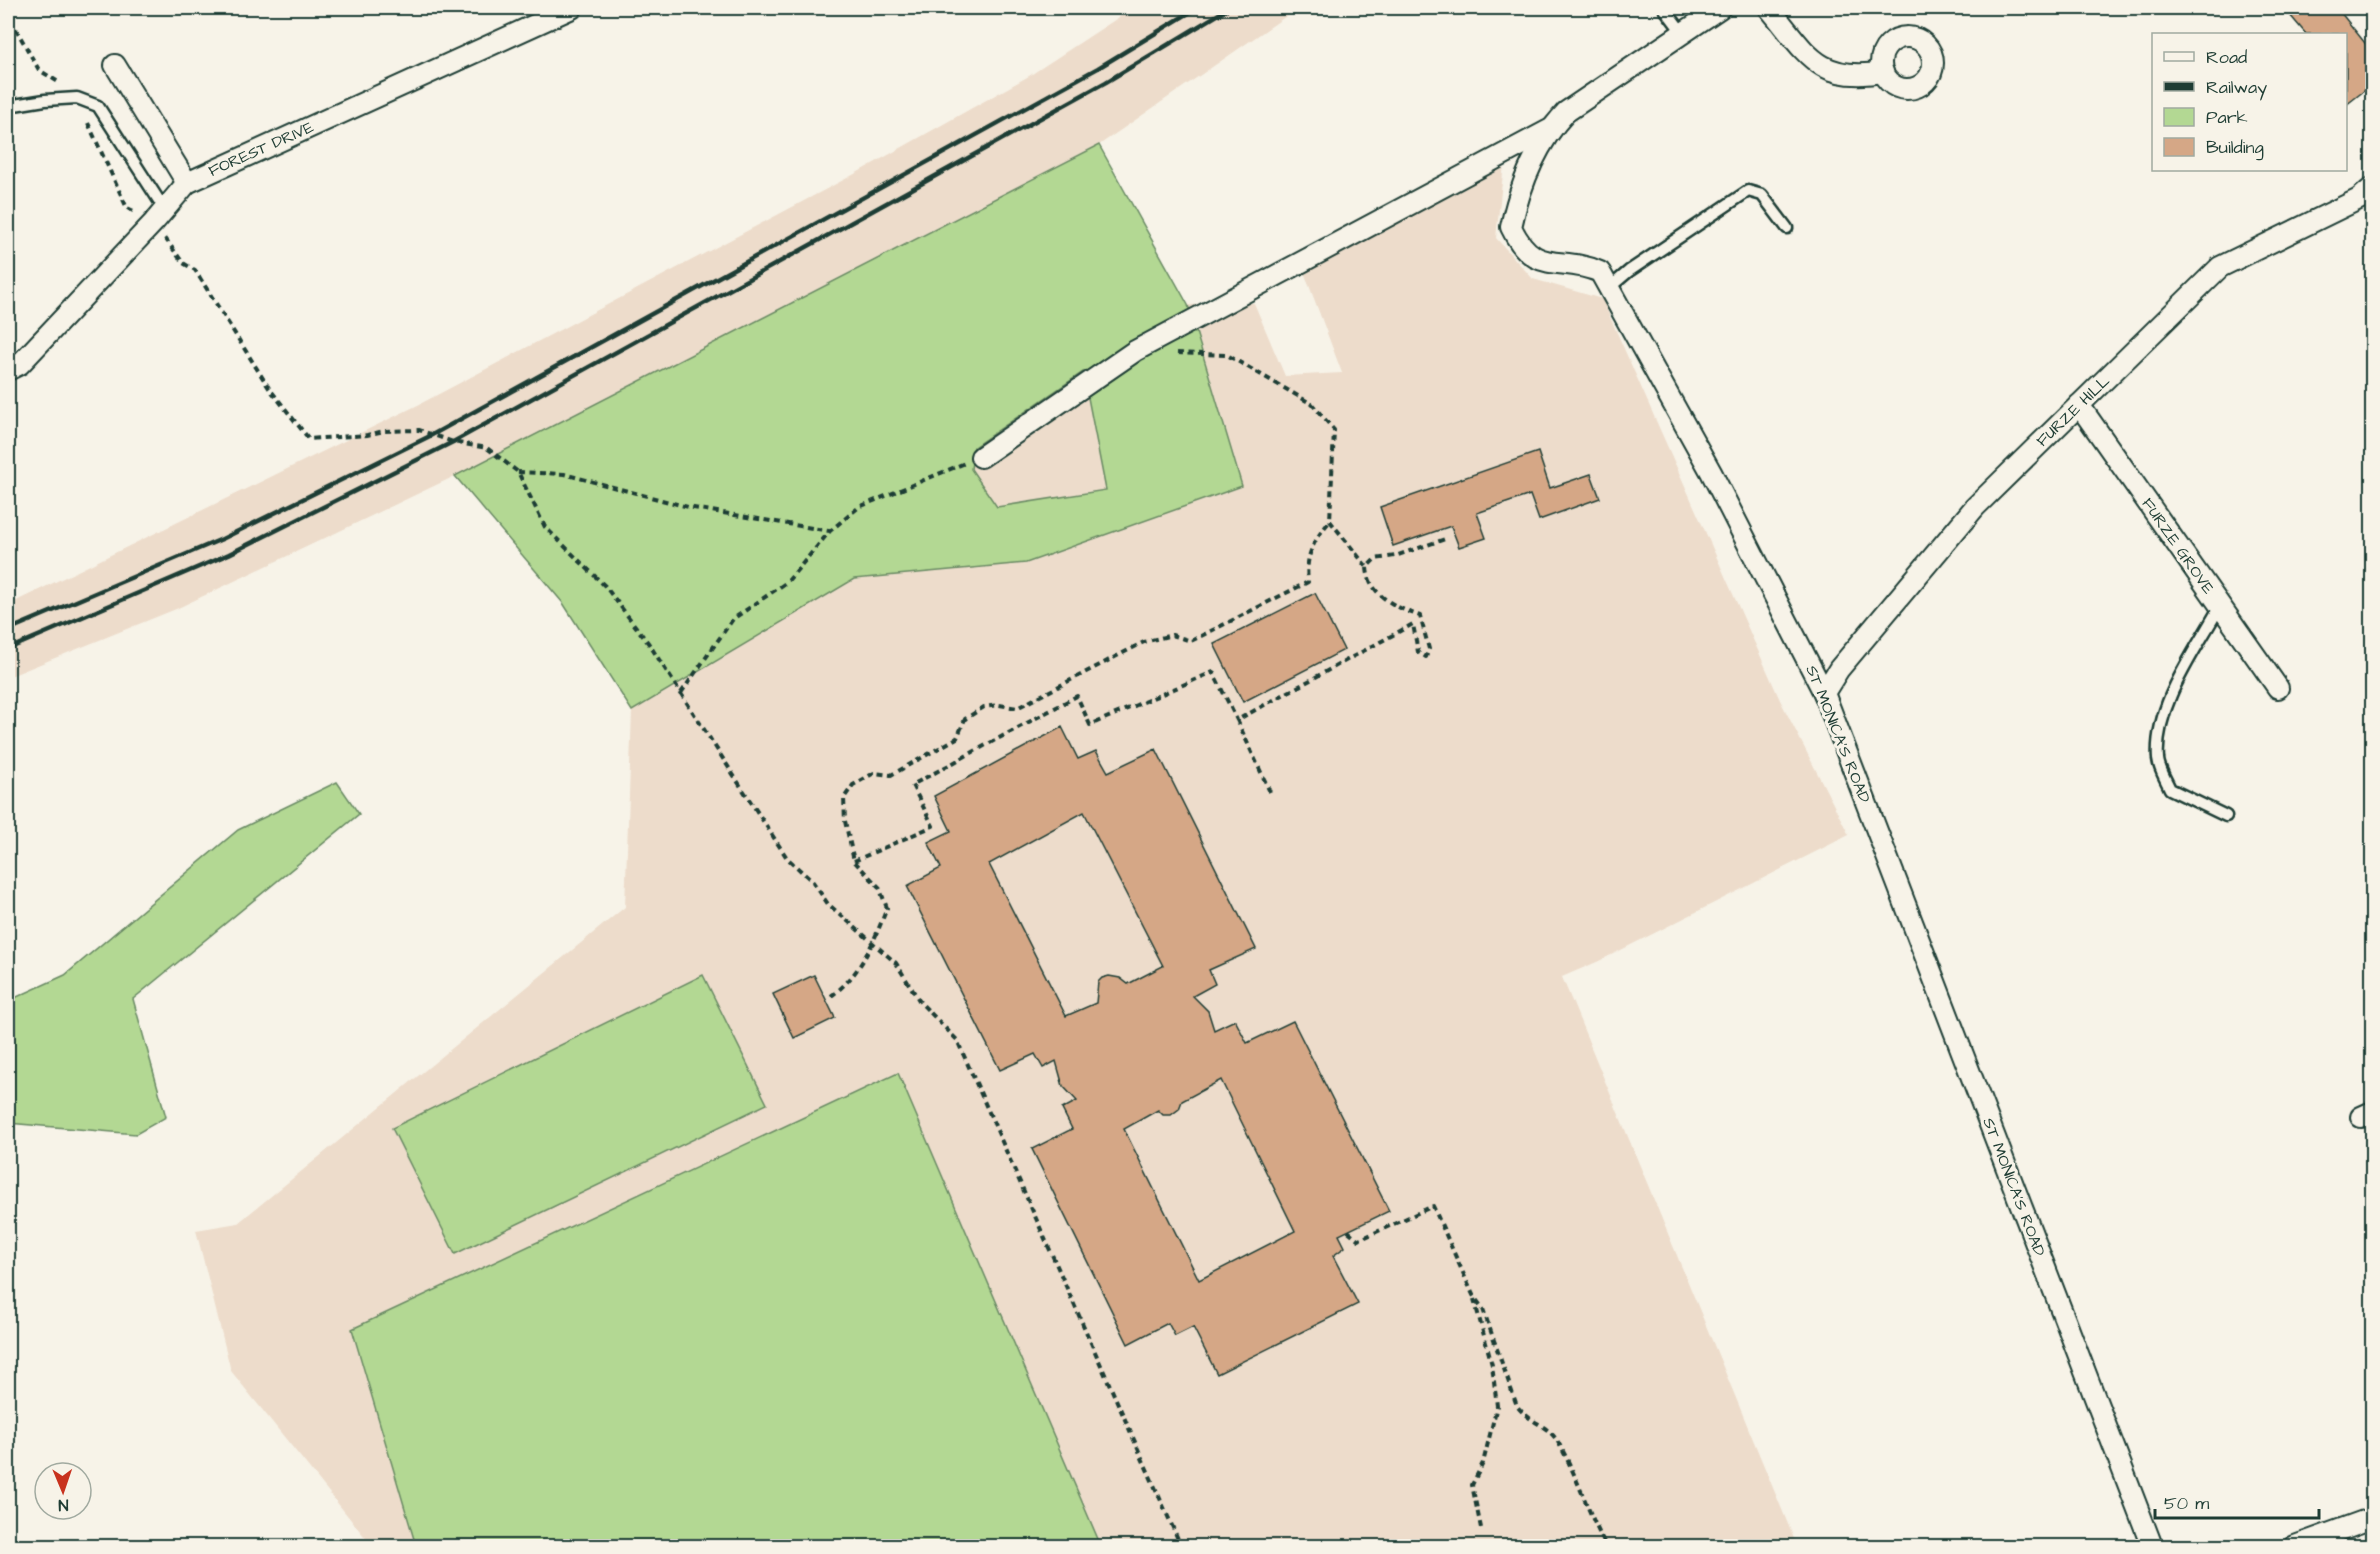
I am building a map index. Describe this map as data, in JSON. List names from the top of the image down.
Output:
{
  "streets": {
    "street": [
      "FOREST DRIVE",
      "FURZE HILL",
      "FURZE GROVE",
      "ST MONICA'S ROAD"
    ]
  },
  "crossings": [
    ["FURZE HILL", "FURZE GROVE"],
    ["FURZE HILL", "ST MONICA'S ROAD"]
  ],
  "legend": [
    "Road",
    "Railway",
    "Park",
    "Building"
  ],
  "scale_bar": "50 m",
  "north": "bottom"
}
